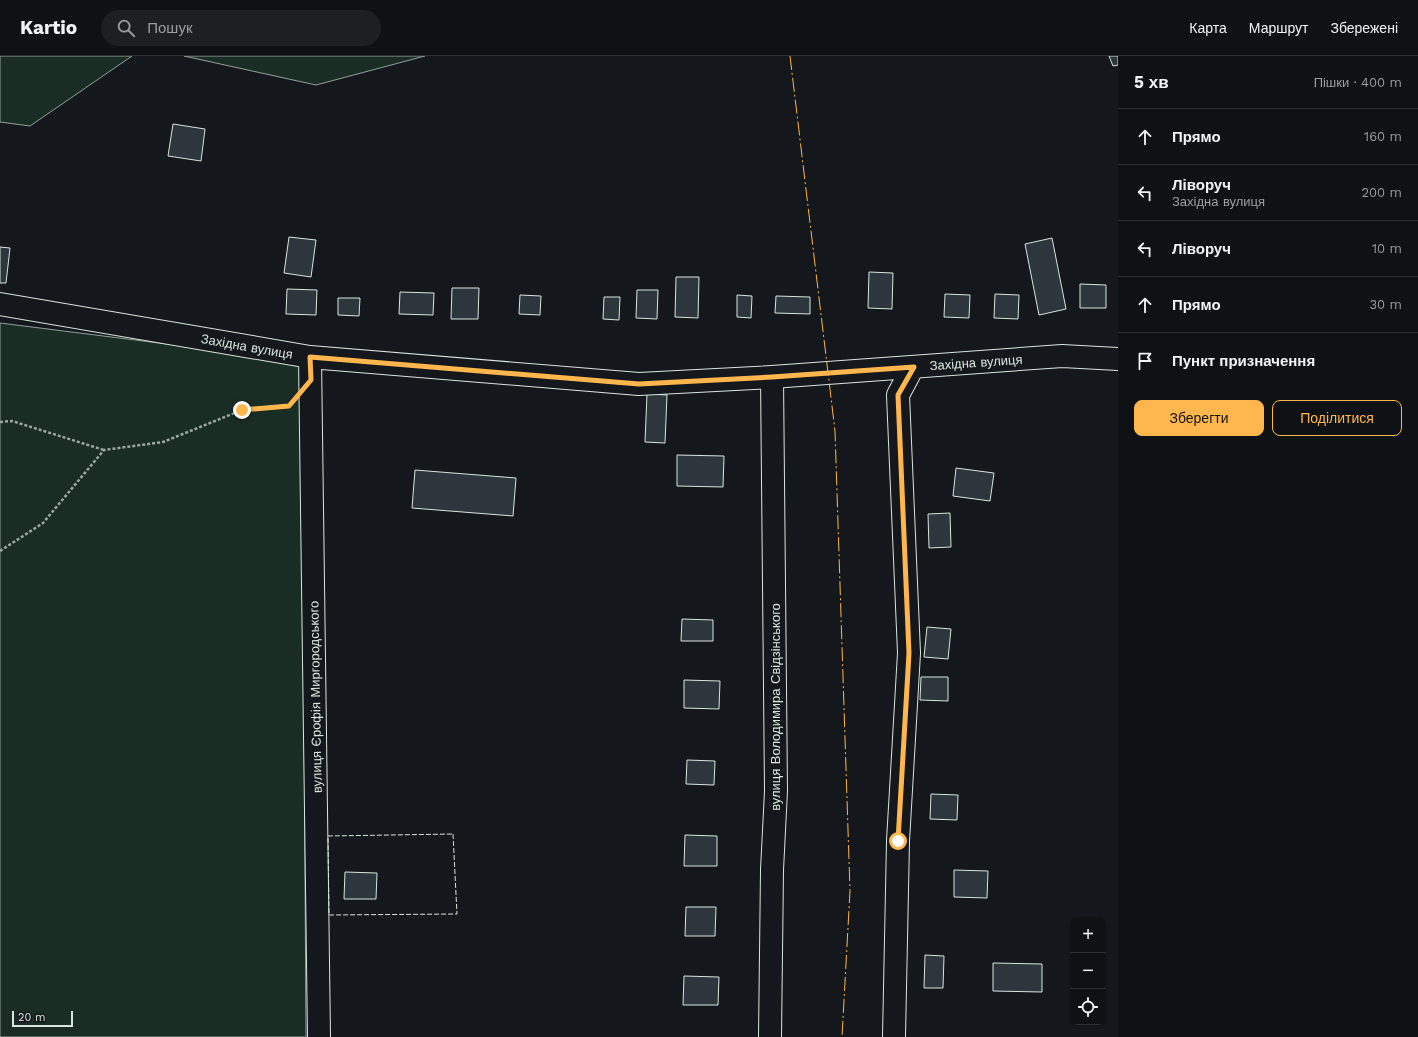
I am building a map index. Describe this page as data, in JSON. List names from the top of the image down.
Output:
{
  "streets": {
    "street": ["Західна вулиця", "вулиця Єрофія Миргородського", "вулиця Володимира Свідзінського"]
  },
  "crossings": [
    ["Західна вулиця", "вулиця Єрофія Миргородського"],
    ["Західна вулиця", "вулиця Володимира Свідзінського"]
  ],
  "scale_bar": "20 m",
  "page": {
    "header": "Kartio",
    "search": "Пошук",
    "nav": ["Карта", "Маршрут", "Збережені"],
    "heading": ["5 хв", "Пішки · 400 m"],
    "list": [
      ["Прямо", "160 m"],
      ["Ліворуч", "Західна вулиця", "200 m"],
      ["Ліворуч", "10 m"],
      ["Прямо", "30 m"],
      "Пункт призначення"
    ],
    "buttons": ["Зберегти", "Поділитися"],
    "map_buttons": ["+", "−"],
    "scale": "20 m"
  }
}
